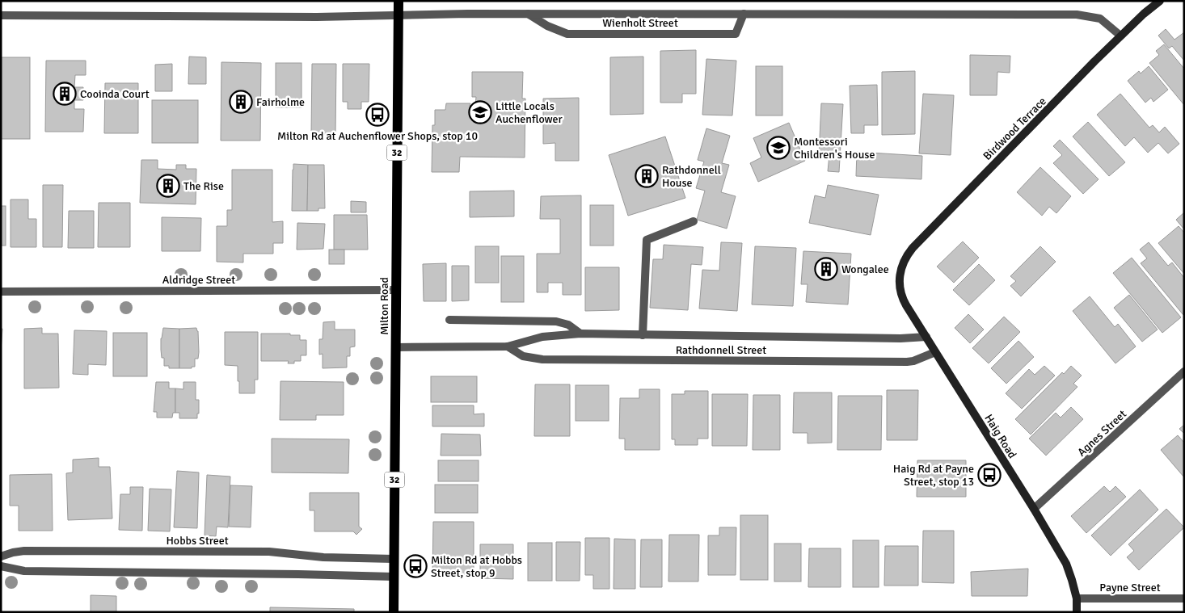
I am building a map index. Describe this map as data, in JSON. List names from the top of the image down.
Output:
{
  "streets": {
    "main road": ["32", "Milton Road"],
    "street": [
      "Wienholt Street",
      "Birdwood Terrace",
      "Aldridge Street",
      "Rathdonnell Street",
      "Agnes Street",
      "Haig Road",
      "Hobbs Street",
      "Payne Street"
    ]
  },
  "crossings": [
    ["Wienholt Street", "Birdwood Terrace"],
    ["Wienholt Street", "Milton Road"],
    ["Birdwood Terrace", "Haig Road"],
    ["Aldridge Street", "Milton Road"],
    ["Milton Road", "Rathdonnell Street"],
    ["Milton Road", "Hobbs Street"],
    ["Rathdonnell Street", "Haig Road"],
    ["Agnes Street", "Haig Road"],
    ["Haig Road", "Payne Street"]
  ],
  "places": {
    "building": [
      "Cooinda Court",
      "Fairholme",
      "Rathdonnell House",
      "The Rise",
      "Wongalee"
    ],
    "school or university": ["Little Locals Auchenflower", "Montessori Children's House"],
    "bus stop": ["Milton Rd at Auchenflower Shops, stop 10", "Haig Rd at Payne Street, stop 13", "Milton Rd at Hobbs Street, stop 9"]
  }
}
